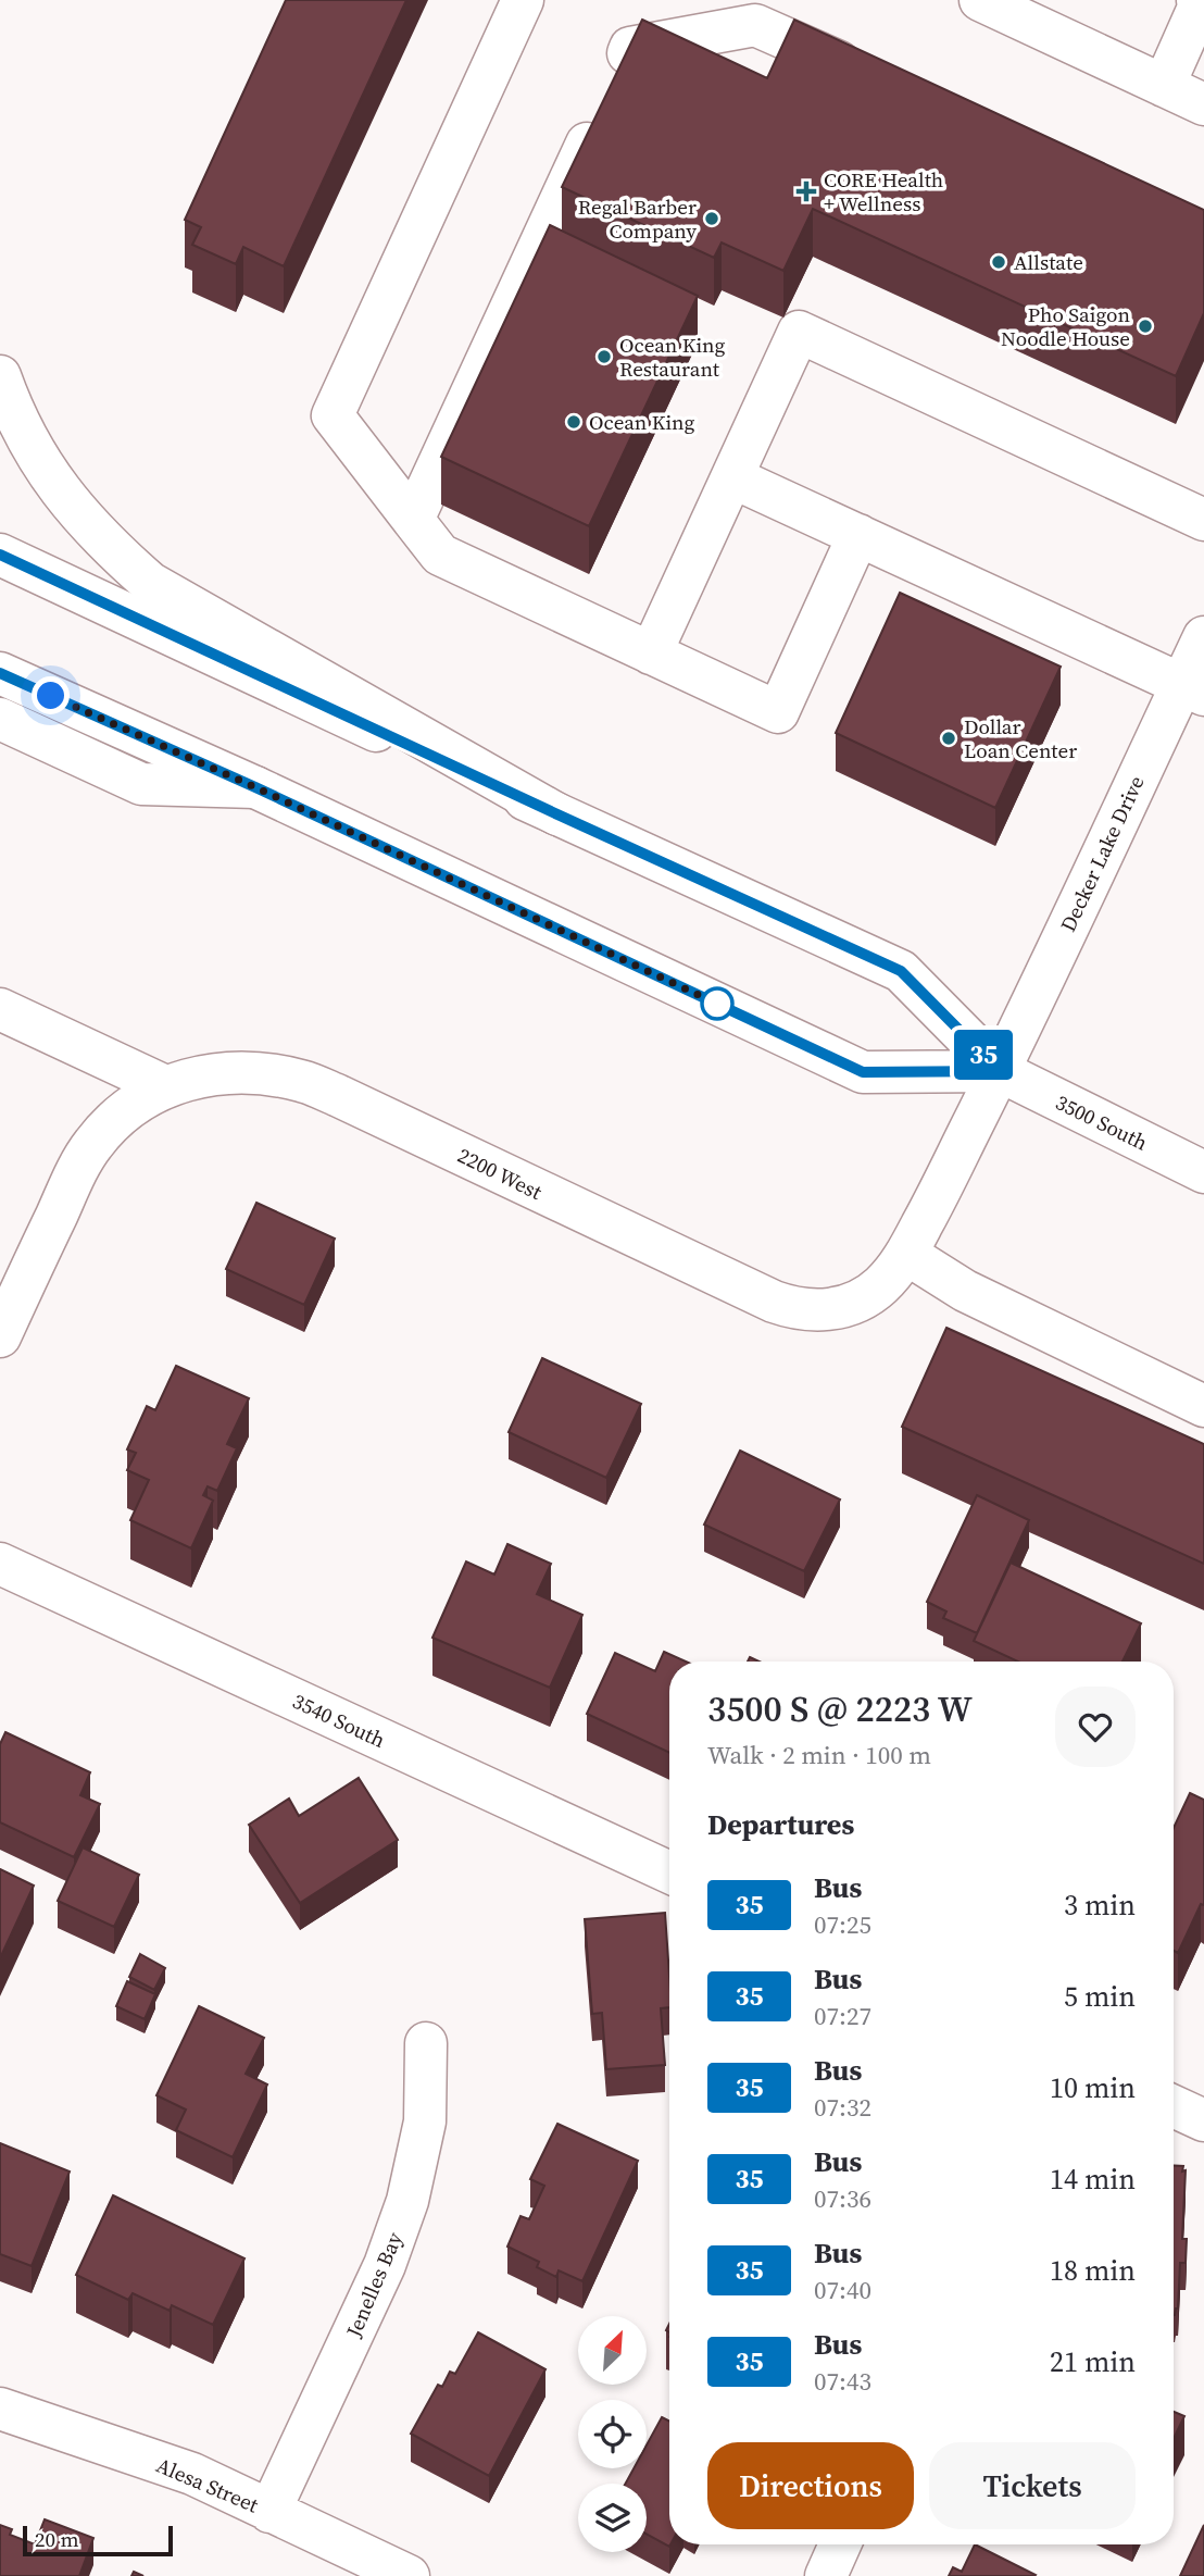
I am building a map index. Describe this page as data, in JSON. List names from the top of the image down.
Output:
{
  "streets": {
    "main road": [
      "Decker Lake Drive",
      "3500 South",
      "2200 West",
      "3540 South",
      "Jenelles Bay",
      "Alesa Street"
    ]
  },
  "crossings": [
    ["Decker Lake Drive", "3500 South"],
    ["Decker Lake Drive", "2200 West"],
    ["3500 South", "2200 West"],
    ["Jenelles Bay", "Alesa Street"]
  ],
  "places": {
    "health": ["CORE Health + Wellness"],
    "other": [
      "Regal Barber Company",
      "Allstate",
      "Pho Saigon Noodle House",
      "Ocean King Restaurant",
      "Ocean King",
      "Dollar Loan Center"
    ]
  },
  "lines": ["bus line 35"],
  "scale_bar": "20 m",
  "north": "top right",
  "page": {
    "on_map": "35",
    "heading": [
      ["3500 S @ 2223 W", "Walk · 2 min · 100 m"],
      "Departures"
    ],
    "list": [
      {
        "mark": "35",
        "name": "Bus",
        "note": "07:25",
        "value": "3 min"
      },
      {
        "mark": "35",
        "name": "Bus",
        "note": "07:27",
        "value": "5 min"
      },
      {
        "mark": "35",
        "name": "Bus",
        "note": "07:32",
        "value": "10 min"
      },
      {
        "mark": "35",
        "name": "Bus",
        "note": "07:36",
        "value": "14 min"
      },
      {
        "mark": "35",
        "name": "Bus",
        "note": "07:40",
        "value": "18 min"
      },
      {
        "mark": "35",
        "name": "Bus",
        "note": "07:43",
        "value": "21 min"
      }
    ],
    "buttons": ["Directions", "Tickets"],
    "scale": "20 m"
  }
}
